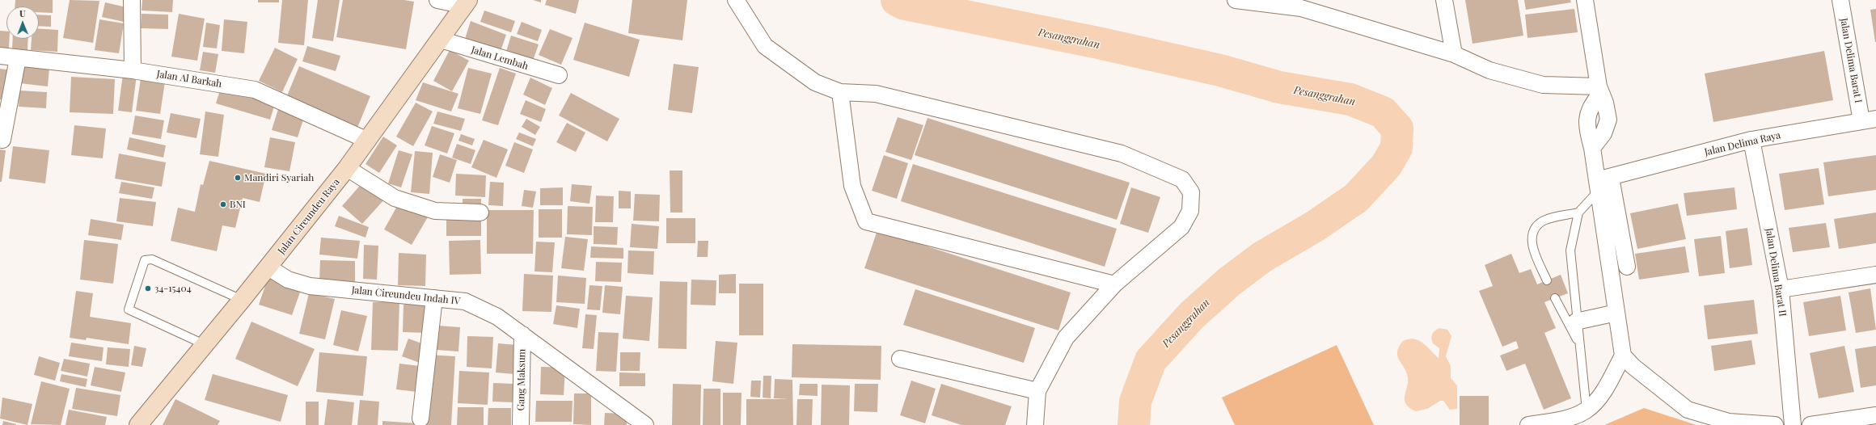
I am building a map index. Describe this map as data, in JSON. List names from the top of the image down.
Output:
{
  "streets": {
    "main road": ["Jalan Cireundeu Raya"],
    "street": [
      "Jalan Lembah",
      "Jalan Delima Barat I",
      "Jalan Al Barkah",
      "Jalan Delima Raya",
      "Jalan Delima Barat II",
      "Jalan Cireundeu Indah IV",
      "Gang Maksum"
    ]
  },
  "crossings": [
    ["Jalan Lembah", "Jalan Cireundeu Raya"],
    ["Jalan Delima Barat I", "Jalan Delima Raya"],
    ["Jalan Al Barkah", "Jalan Cireundeu Raya"],
    ["Jalan Delima Raya", "Jalan Delima Barat II"],
    ["Jalan Cireundeu Raya", "Jalan Cireundeu Indah IV"],
    ["Jalan Cireundeu Indah IV", "Gang Maksum"]
  ],
  "water": ["Pesanggrahan"],
  "places": ["Mandiri Syariah", "BNI", "34-15404"],
  "north": "top"
}
